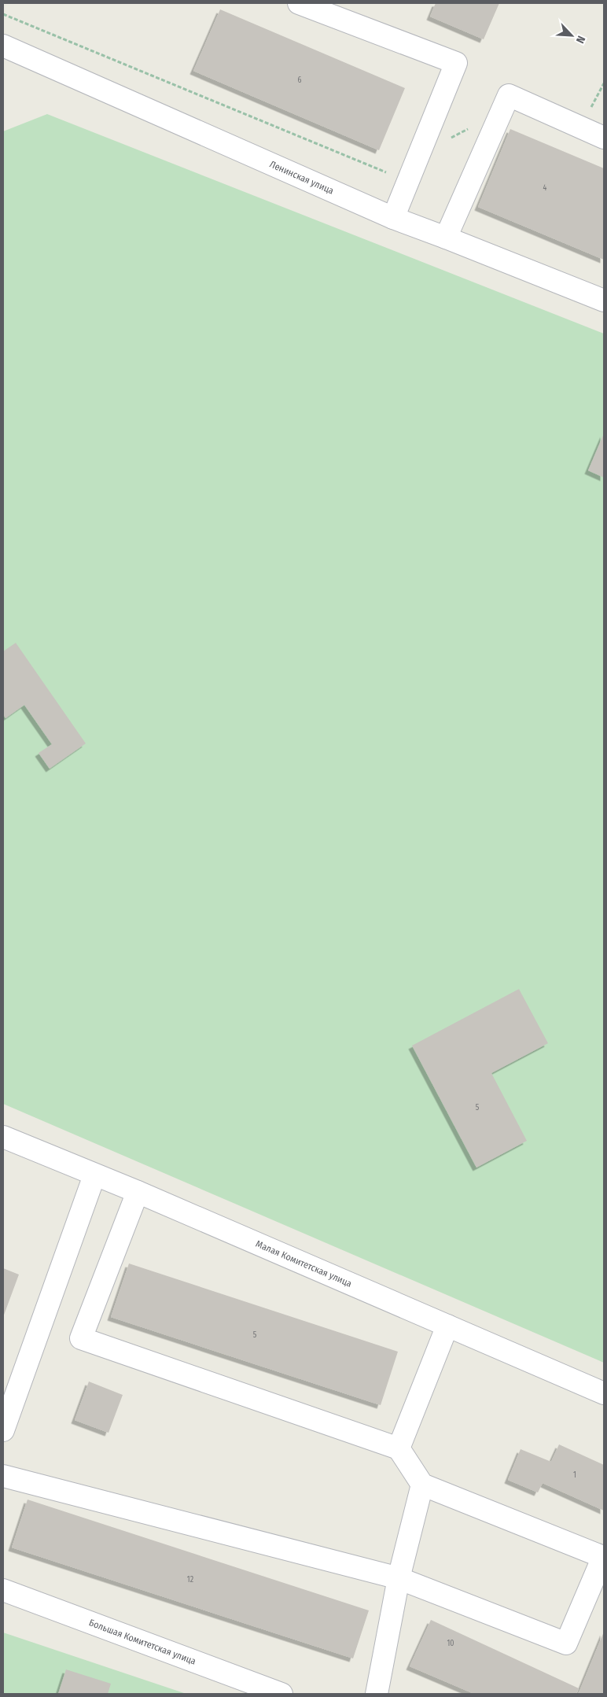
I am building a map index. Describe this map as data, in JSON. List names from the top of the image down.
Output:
{
  "streets": {
    "street": ["Ленинская улица", "Малая Комитетская улица", "Большая Комитетская улица"]
  },
  "house_numbers": [
    "6",
    "4",
    "5",
    "5",
    "1",
    "12",
    "10"
  ],
  "north": "bottom right"
}
